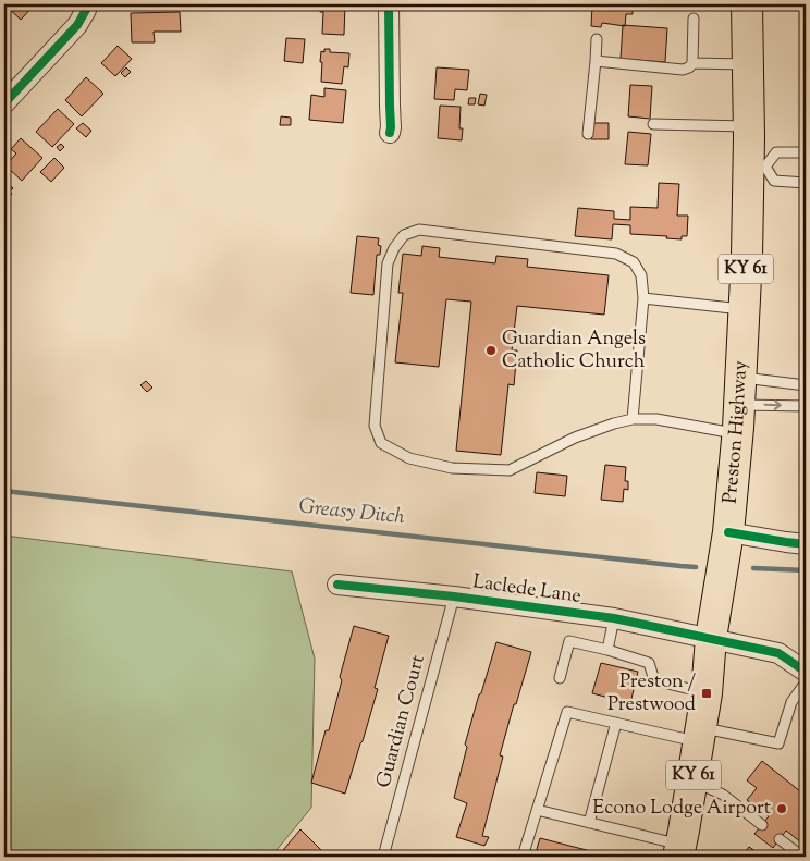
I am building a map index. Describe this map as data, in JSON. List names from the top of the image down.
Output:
{
  "streets": {
    "main road": ["KY 61", "Preston Highway"],
    "street": ["Laclede Lane"],
    "lane": ["Guardian Court"]
  },
  "crossings": [
    ["Preston Highway", "Laclede Lane"],
    ["Laclede Lane", "Guardian Court"]
  ],
  "water": ["Greasy Ditch"],
  "places": {
    "other": ["Guardian Angels Catholic Church", "Econo Lodge Airport"],
    "transit": ["Preston / Prestwood"]
  }
}
